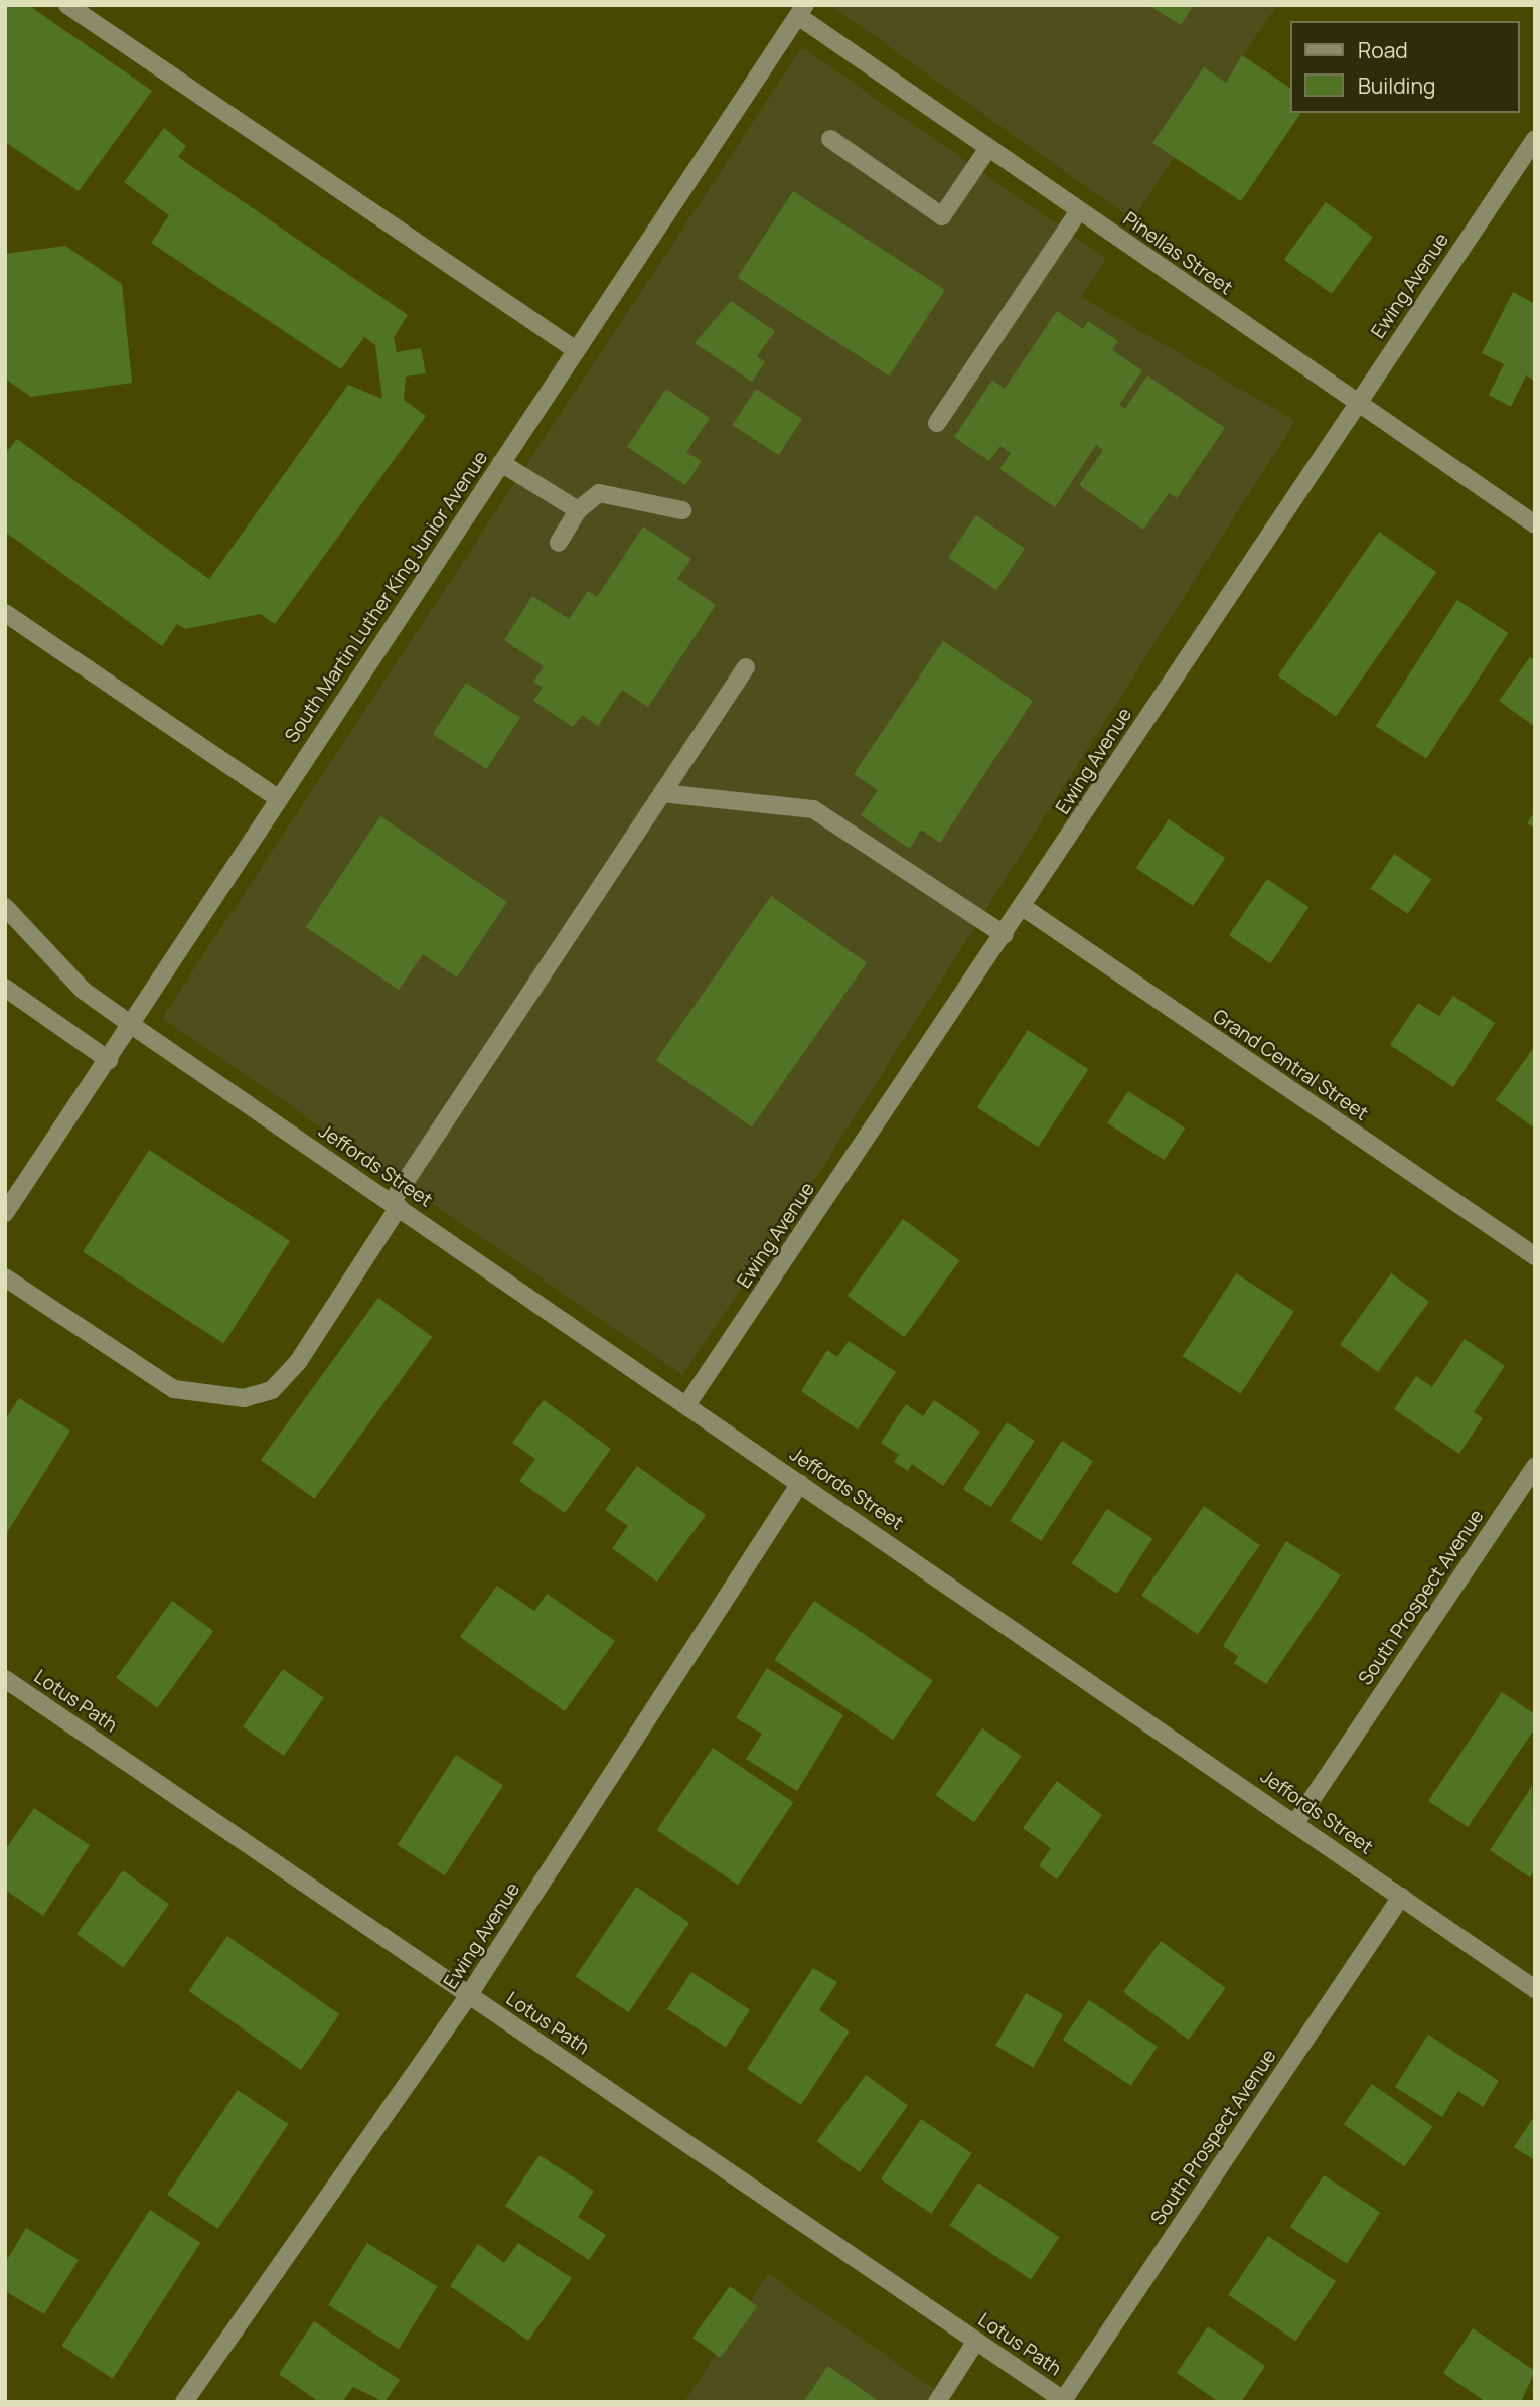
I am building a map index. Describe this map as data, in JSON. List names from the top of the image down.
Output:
{
  "streets": {
    "street": [
      "Pinellas Street",
      "Ewing Avenue",
      "South Martin Luther King Junior Avenue",
      "Grand Central Street",
      "Jeffords Street",
      "South Prospect Avenue",
      "Lotus Path"
    ]
  },
  "crossings": [
    ["Pinellas Street", "Ewing Avenue"],
    ["Pinellas Street", "South Martin Luther King Junior Avenue"],
    ["Ewing Avenue", "Grand Central Street"],
    ["Ewing Avenue", "Jeffords Street"],
    ["Ewing Avenue", "Lotus Path"],
    ["South Martin Luther King Junior Avenue", "Jeffords Street"],
    ["Jeffords Street", "South Prospect Avenue"],
    ["South Prospect Avenue", "Lotus Path"]
  ],
  "legend": ["Road", "Building"]
}
